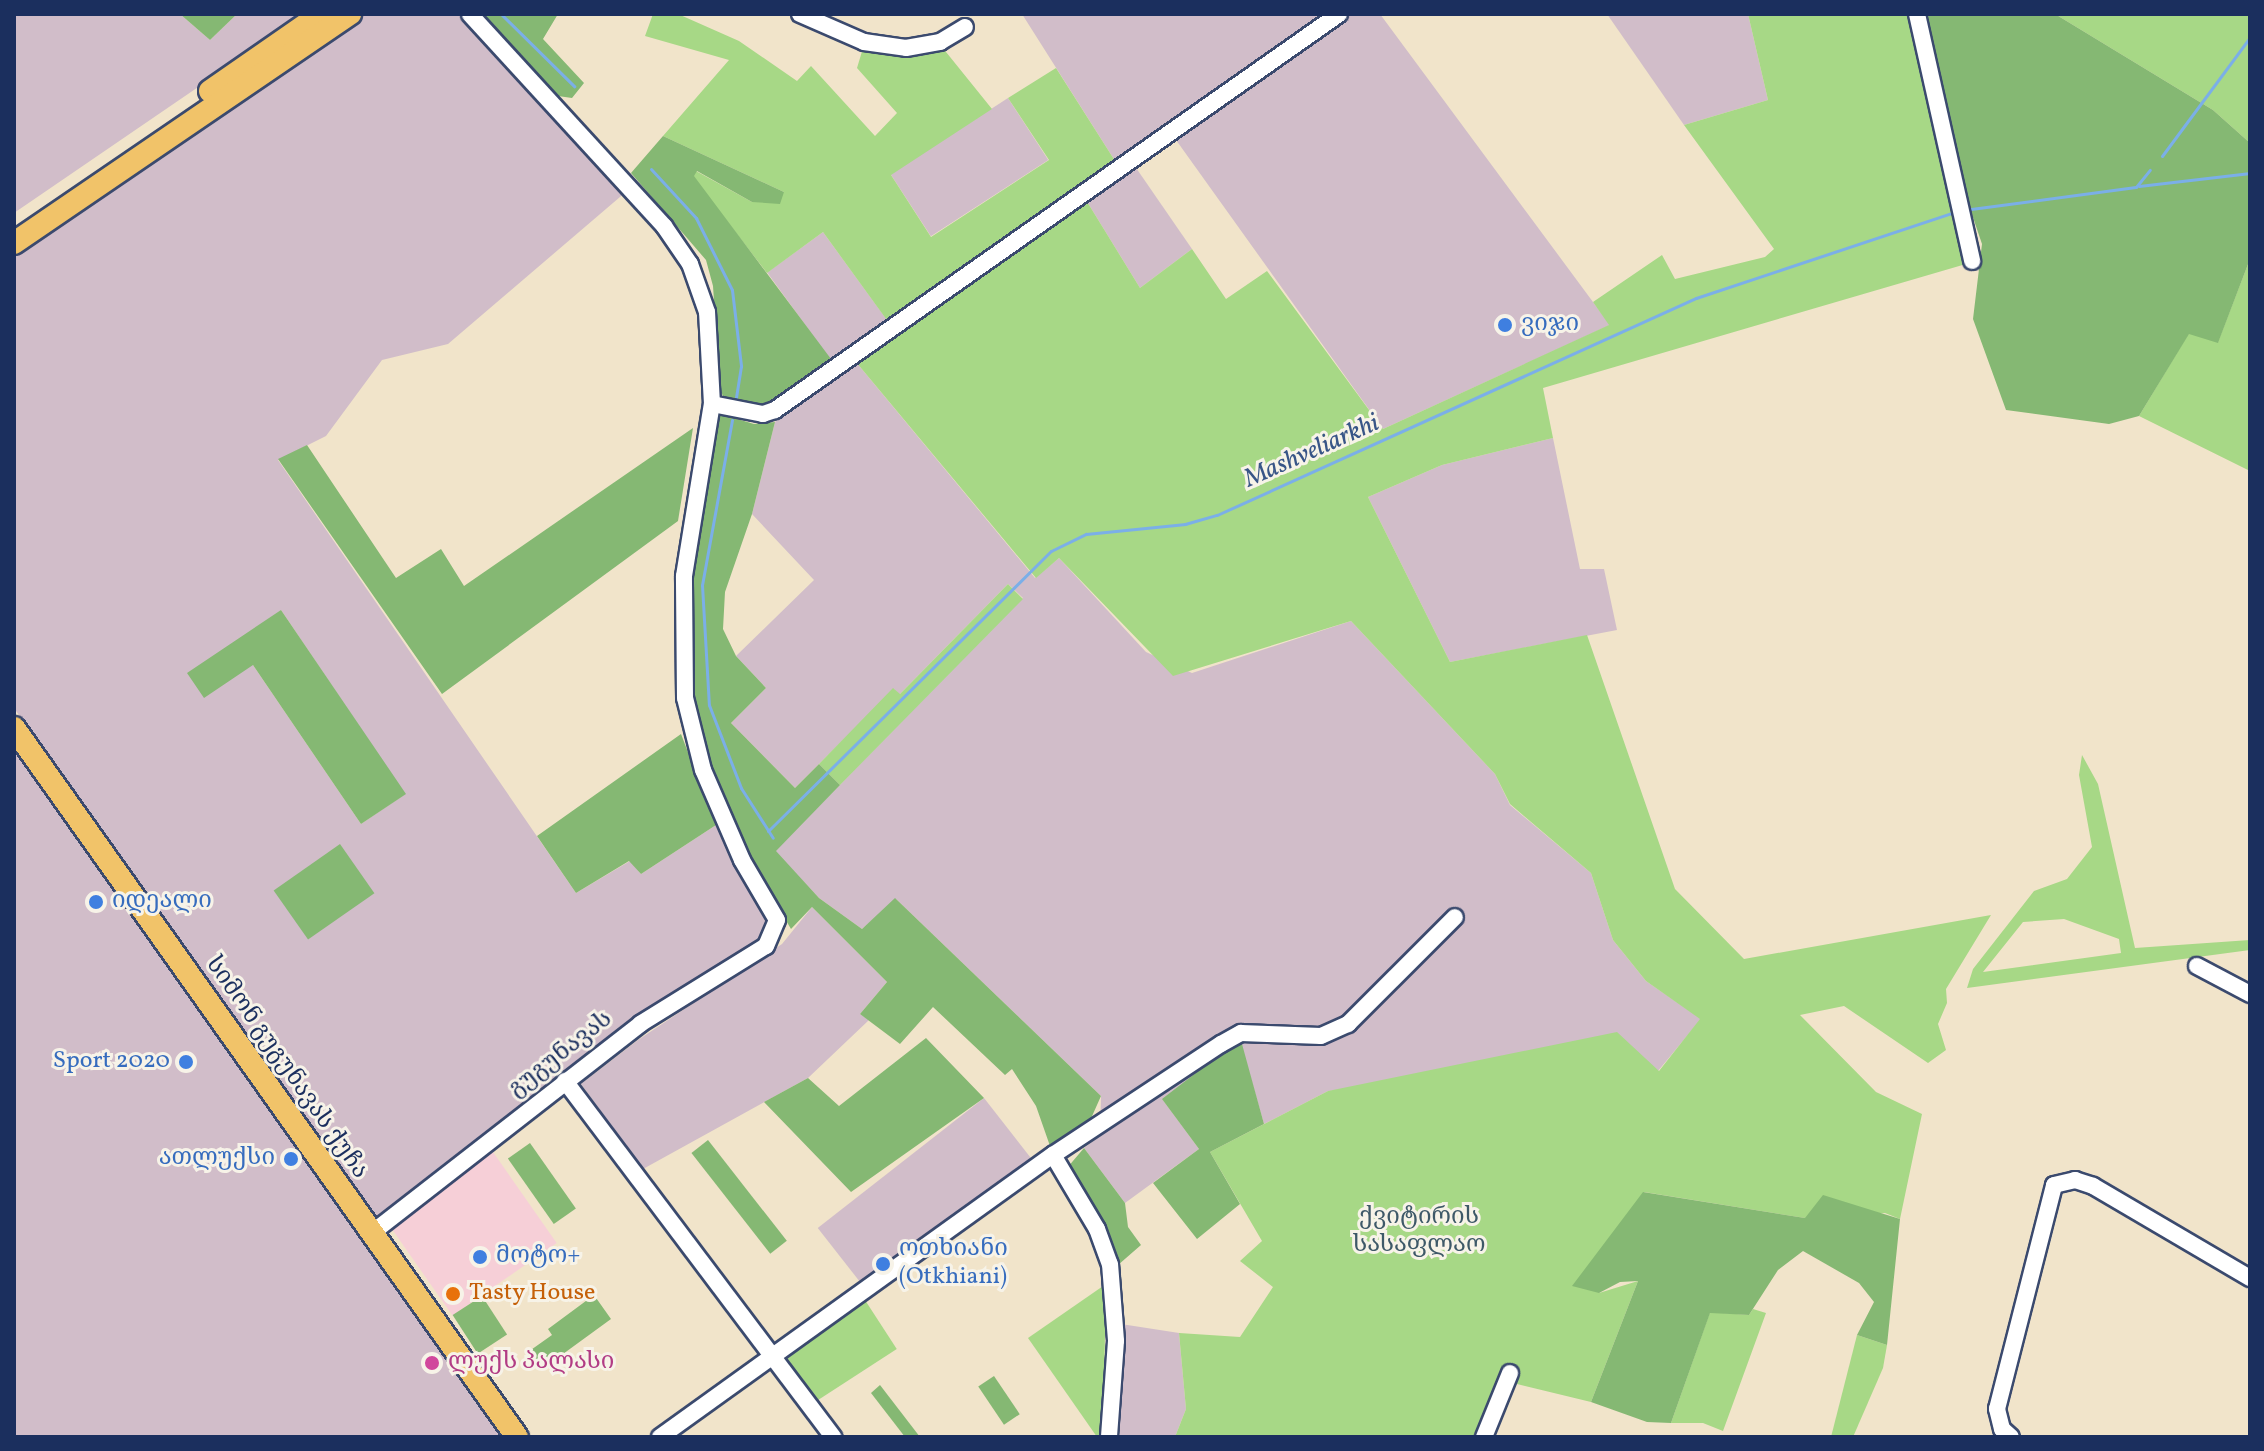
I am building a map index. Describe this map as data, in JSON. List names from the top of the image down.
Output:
{
  "streets": {
    "main road": ["სიმონ გუგუნავას ქუჩა"],
    "street": ["გუგუნავას"]
  },
  "crossings": [
    ["გუგუნავას", "სიმონ გუგუნავას ქუჩა"]
  ],
  "water": ["Mashveliarkhi"],
  "parks": ["ქვიტირის სასაფლაო"],
  "places": [
    "ვიჯი",
    "იდეალი",
    "Sport 2020",
    "ათლუქსი",
    "მოტო+",
    "ოთხიანი (Otkhiani)",
    "Tasty House",
    "ლუქს პალასი"
  ]
}
